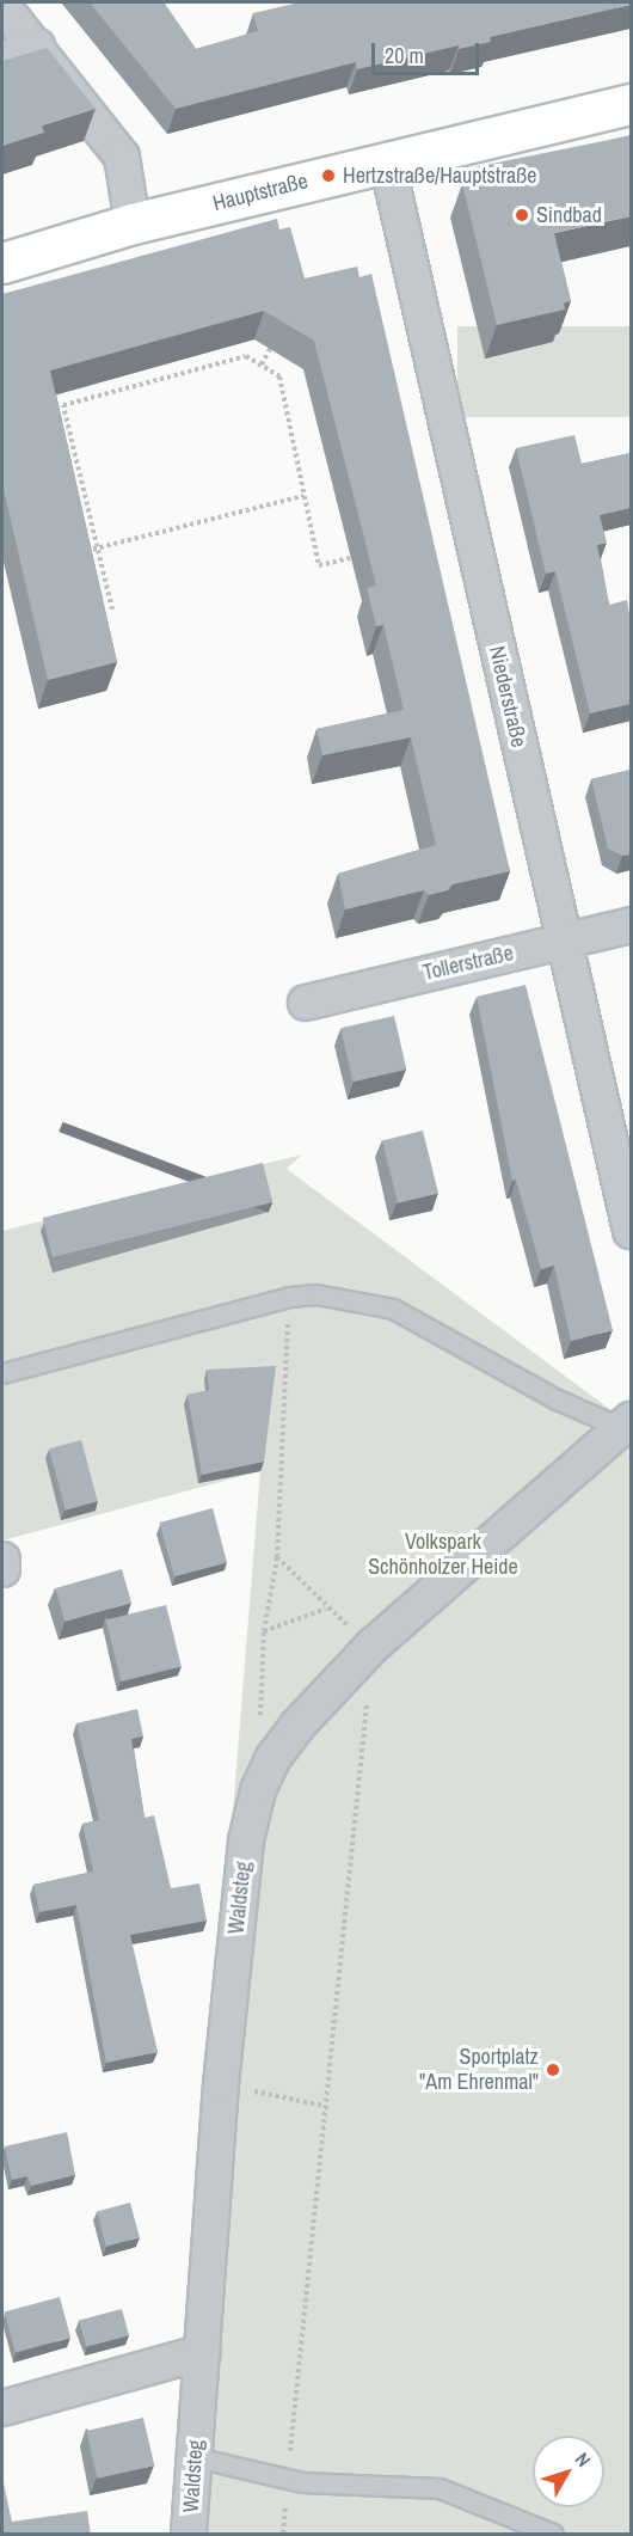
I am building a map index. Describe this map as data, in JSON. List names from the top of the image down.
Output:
{
  "streets": {
    "main road": ["Hauptstraße"],
    "street": ["Niederstraße", "Tollerstraße", "Waldsteg"]
  },
  "crossings": [
    ["Hauptstraße", "Niederstraße"],
    ["Niederstraße", "Tollerstraße"]
  ],
  "parks": ["Volkspark Schönholzer Heide"],
  "places": ["Hertzstraße/Hauptstraße", "Sindbad", "Sportplatz \"Am Ehrenmal\""],
  "scale_bar": "20 m",
  "north": "top right"
}
